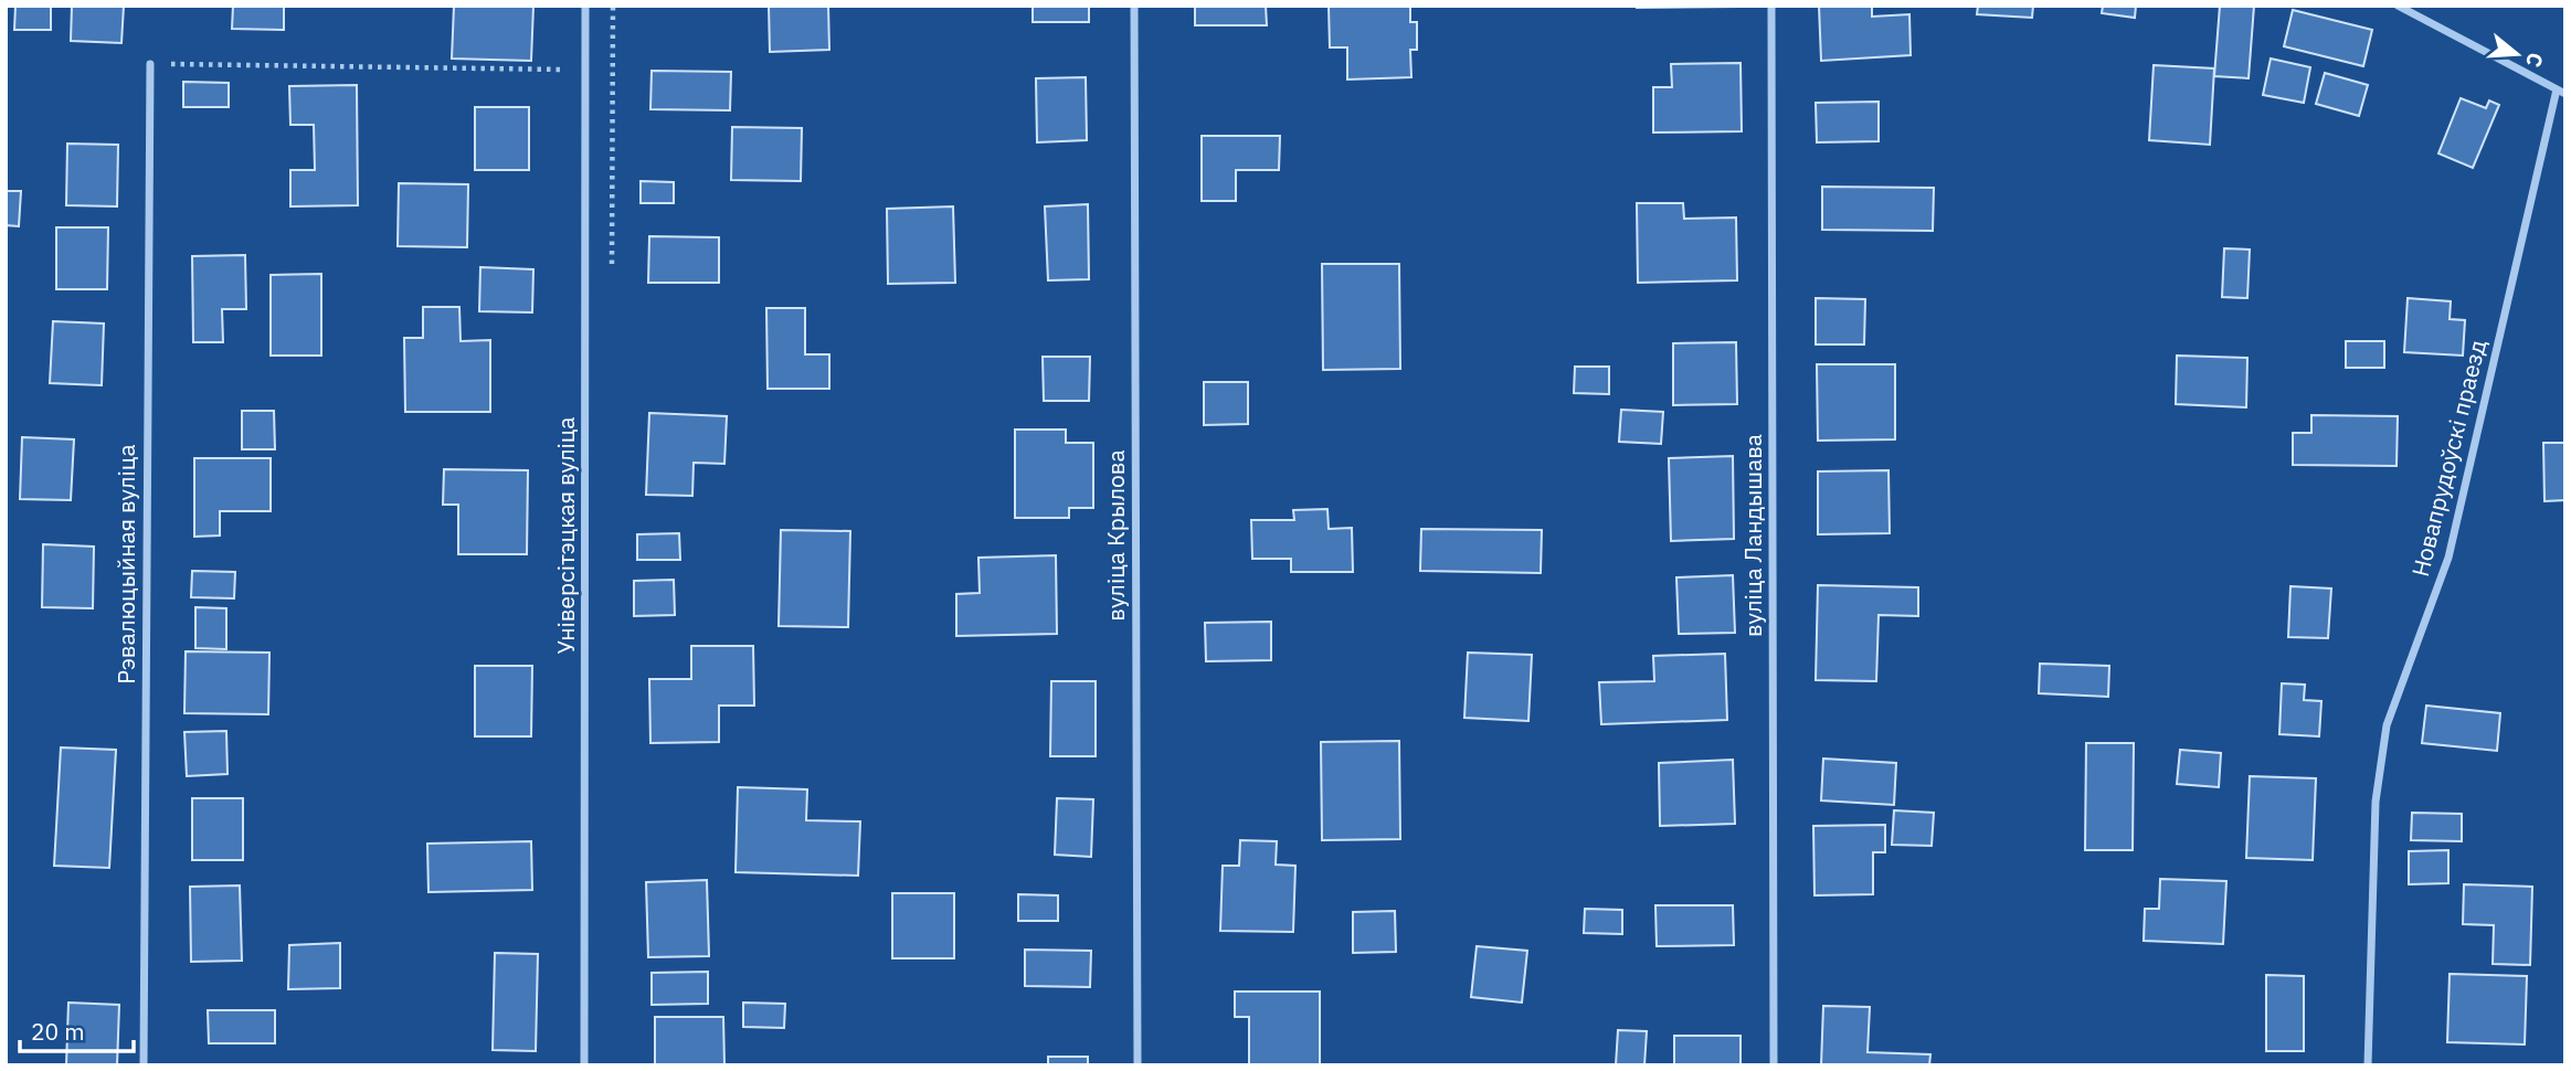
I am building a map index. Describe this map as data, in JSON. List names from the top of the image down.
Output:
{
  "streets": {
    "street": [
      "Новапрудоўскі праезд",
      "Універсітэцкая вуліца",
      "вуліца Крылова",
      "вуліца Ландышава",
      "Рэвалюцыйная вуліца"
    ]
  },
  "scale_bar": "20 m",
  "north": "right"
}
